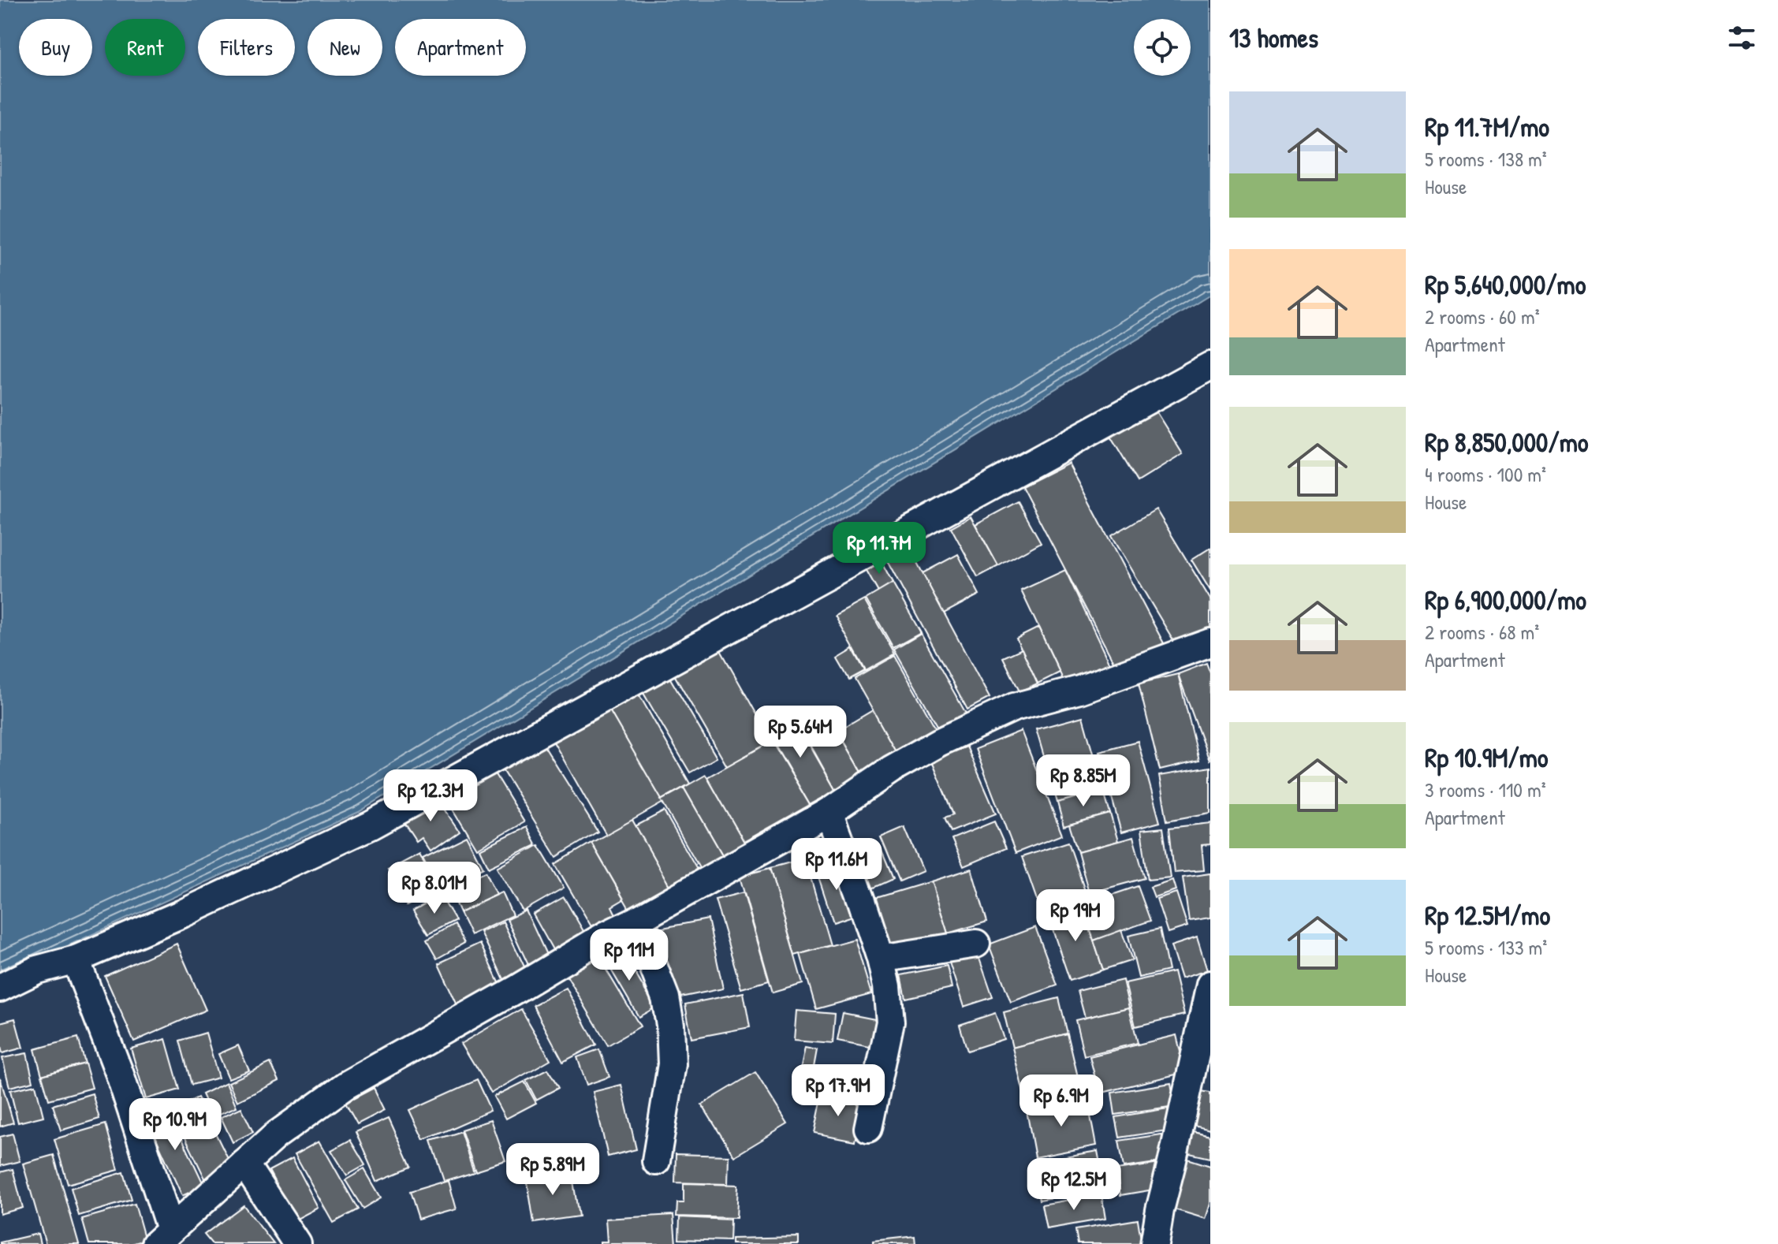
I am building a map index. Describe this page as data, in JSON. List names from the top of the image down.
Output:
{
  "page": {
    "heading": "13 homes",
    "chip": [
      "Buy",
      "Rent",
      "Filters",
      "New",
      "Apartment"
    ],
    "list": [
      {
        "name": "Rp 11.7M/mo",
        "note": "5 rooms · 138 m² · House"
      },
      {
        "name": "Rp 5,640,000/mo",
        "note": "2 rooms · 60 m² · Apartment"
      },
      {
        "name": "Rp 8,850,000/mo",
        "note": "4 rooms · 100 m² · House"
      },
      {
        "name": "Rp 6,900,000/mo",
        "note": "2 rooms · 68 m² · Apartment"
      },
      {
        "name": "Rp 10.9M/mo",
        "note": "3 rooms · 110 m² · Apartment"
      },
      {
        "name": "Rp 12.5M/mo",
        "note": "5 rooms · 133 m² · House"
      }
    ],
    "price": [
      "Rp 11.7M",
      "Rp 5.64M",
      "Rp 8.85M",
      "Rp 12.3M",
      "Rp 11.6M",
      "Rp 8.01M",
      "Rp 19M",
      "Rp 11M",
      "Rp 17.9M",
      "Rp 6.9M",
      "Rp 10.9M",
      "Rp 5.89M",
      "Rp 12.5M"
    ]
  }
}
